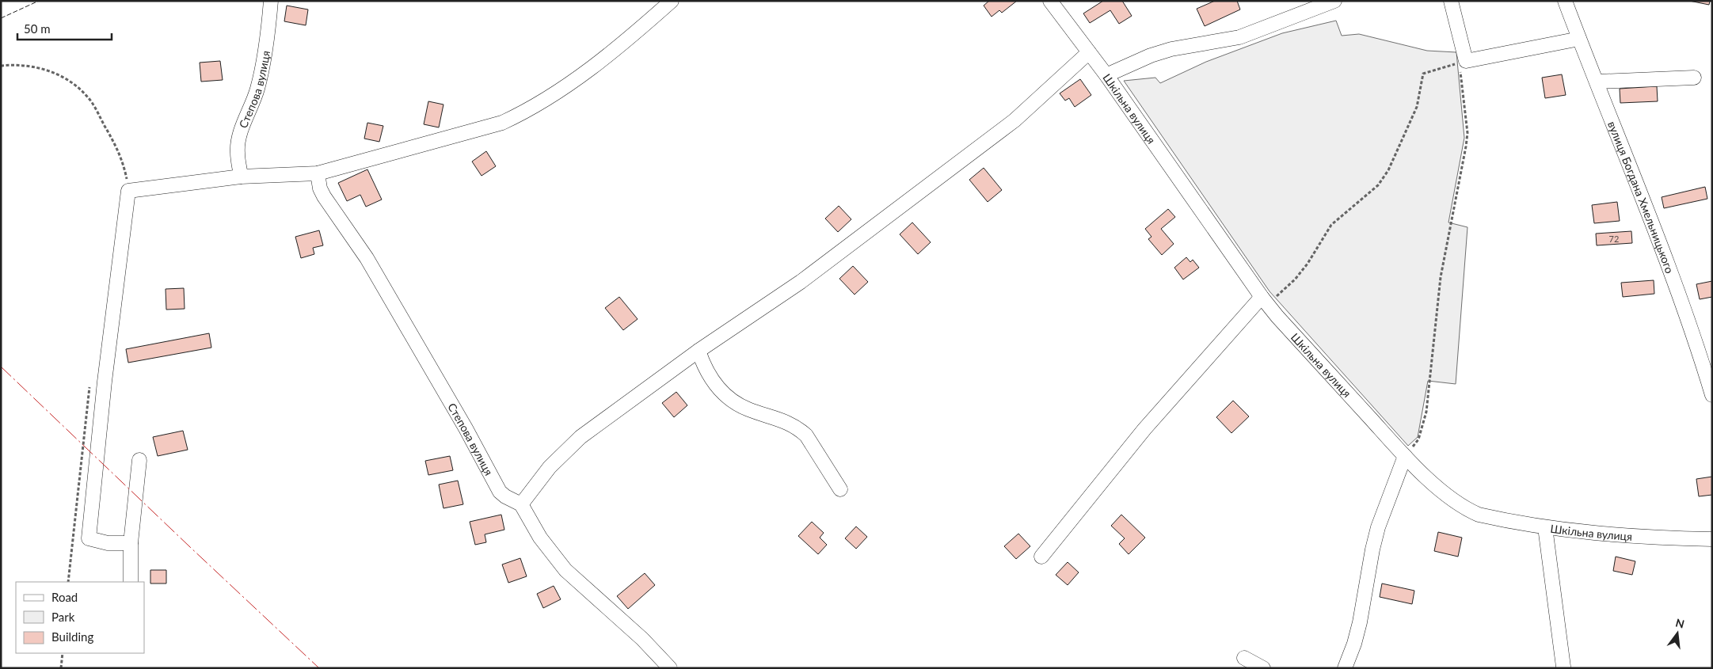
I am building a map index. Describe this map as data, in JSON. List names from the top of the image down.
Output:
{
  "streets": {
    "street": ["Степова вулиця", "Шкільна вулиця", "вулиця Богдана Хмельницького"]
  },
  "house_numbers": ["72"],
  "legend": ["Road", "Park", "Building"],
  "scale_bar": "50 m",
  "north": "top"
}
